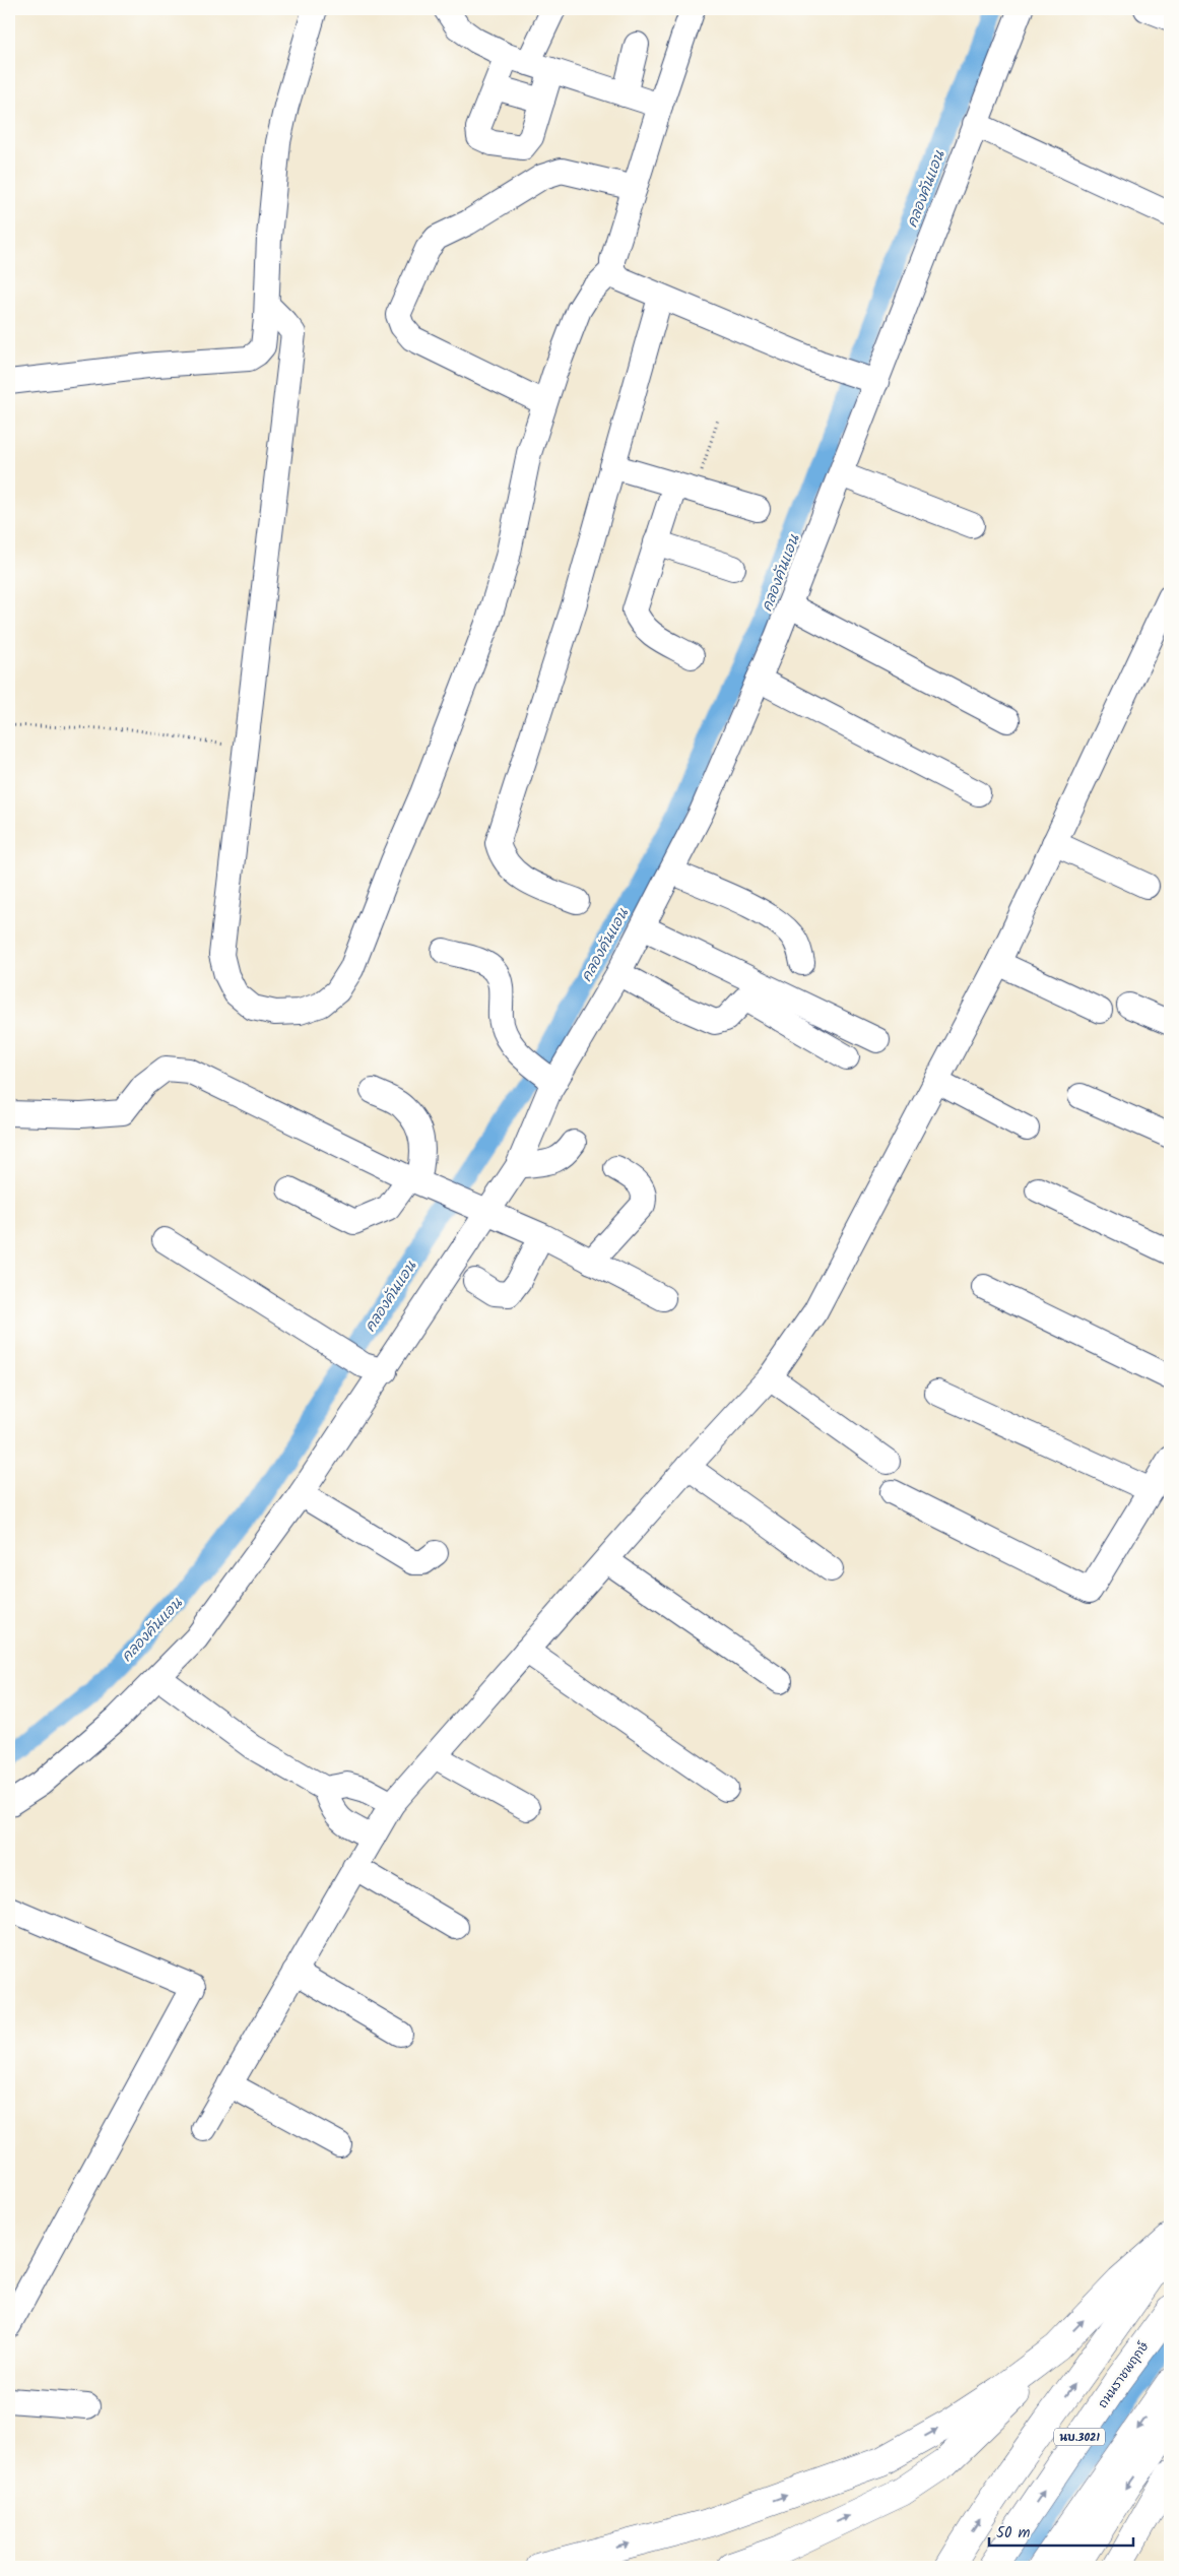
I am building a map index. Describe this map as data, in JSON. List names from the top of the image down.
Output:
{
  "streets": {
    "main road": ["ถนนราชพฤกษ์", "นบ.3021"]
  },
  "water": ["คลองคันแอน"],
  "scale_bar": "50 m"
}
